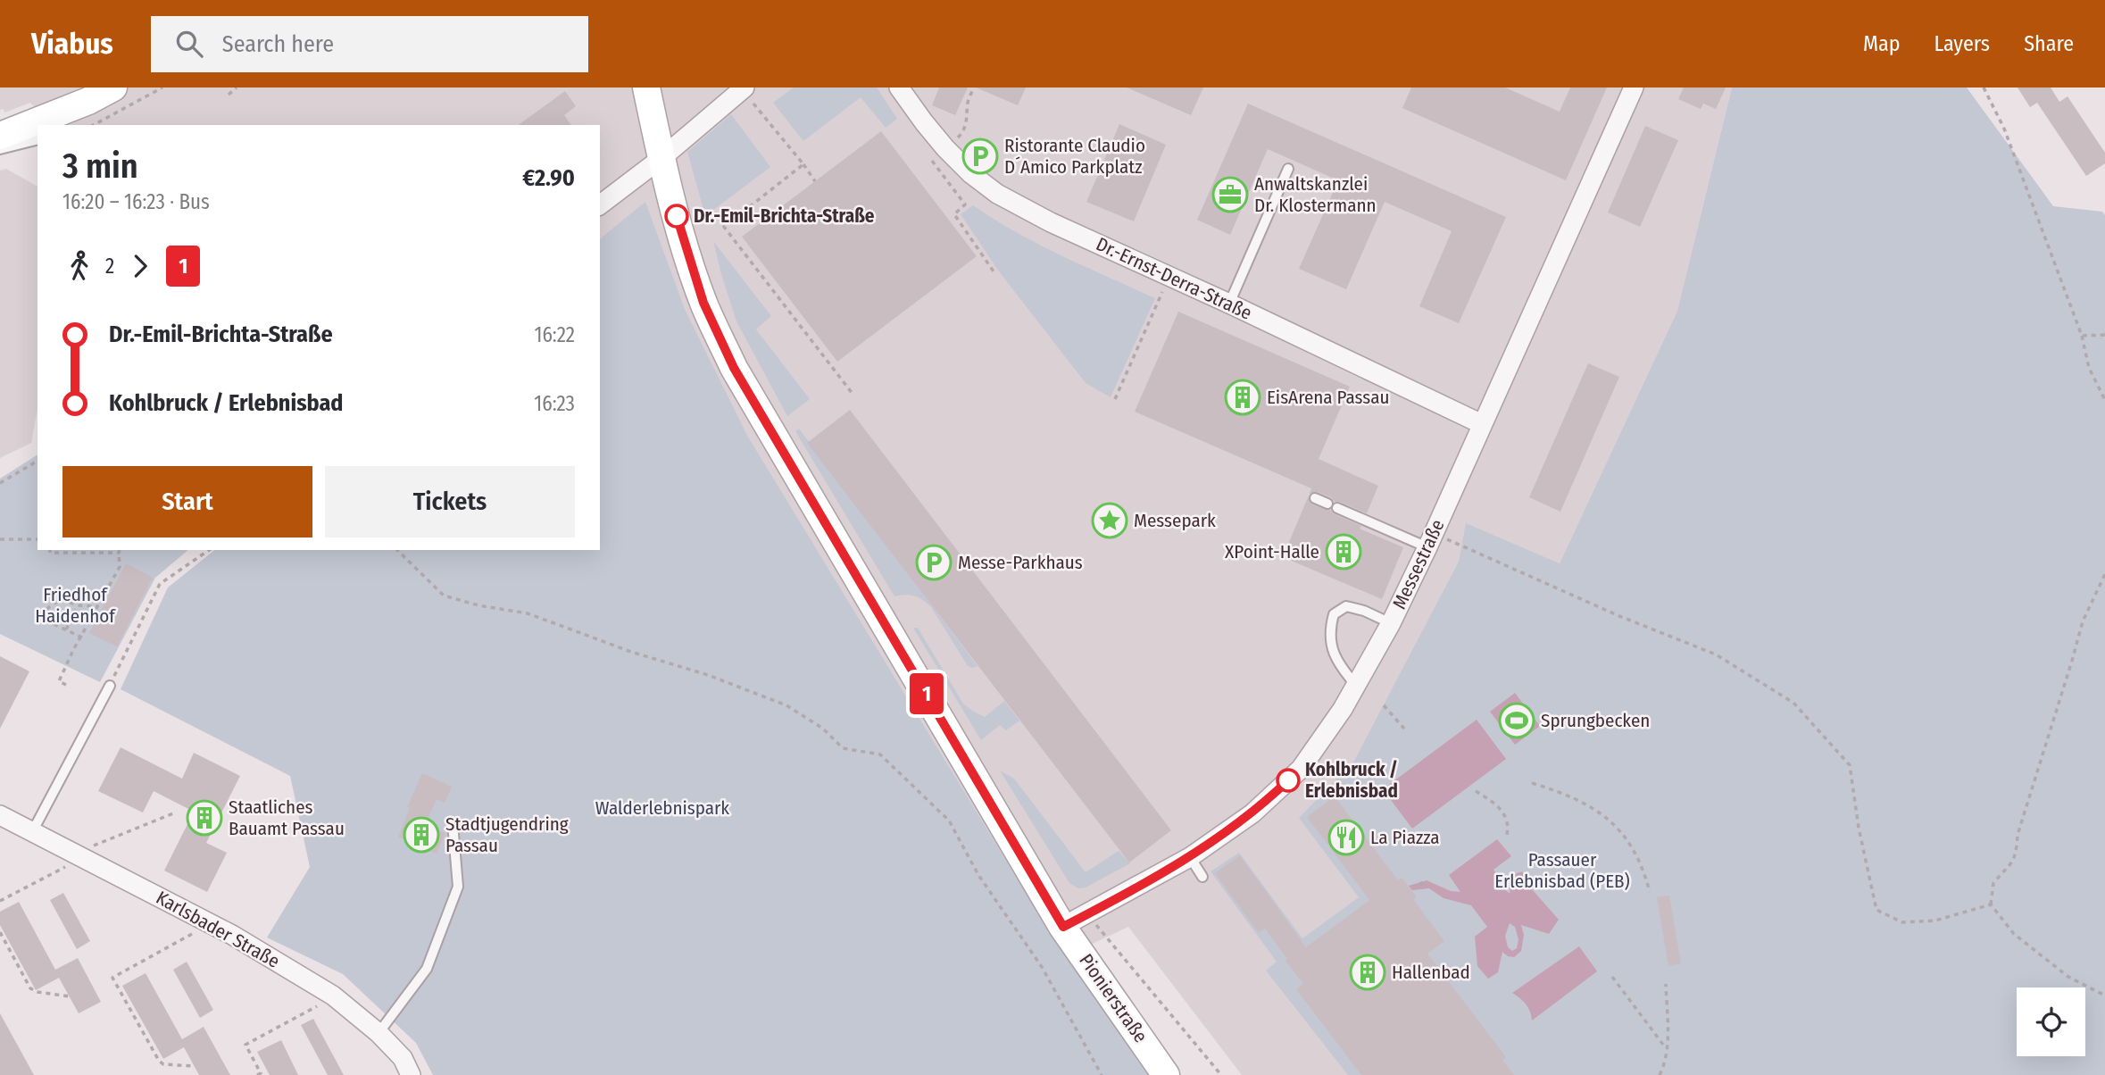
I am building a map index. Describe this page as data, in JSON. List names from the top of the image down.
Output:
{
  "streets": {
    "main road": ["Pionierstraße"],
    "street": ["Dr.-Ernst-Derra-Straße", "Messestraße", "Karlsbader Straße"]
  },
  "crossings": [
    ["Dr.-Ernst-Derra-Straße", "Messestraße"],
    ["Messestraße", "Pionierstraße"]
  ],
  "parks": ["Friedhof Haidenhof", "Walderlebnispark", "Passauer Erlebnisbad (PEB)"],
  "places": {
    "parking": ["Ristorante Claudio D´Amico Parkplatz", "Messe-Parkhaus"],
    "office": ["Anwaltskanzlei Dr. Klostermann"],
    "other": ["Dr.-Emil-Brichta-Straße", "Kohlbruck / Erlebnisbad"],
    "building": [
      "EisArena Passau",
      "XPoint-Halle",
      "Staatliches Bauamt Passau",
      "Stadtjugendring Passau",
      "Hallenbad"
    ],
    "place": ["Messepark"],
    "sports": ["Sprungbecken"],
    "restaurant": ["La Piazza"]
  },
  "lines": ["bus line 1"],
  "page": {
    "header": "Viabus",
    "search": "Search here",
    "nav": ["Map", "Layers", "Share"],
    "on_map": "1",
    "heading": ["3 min", "16:20 – 16:23 · Bus", "€2.90"],
    "legs": ["2", "1"],
    "list": [
      {
        "name": "Dr.-Emil-Brichta-Straße",
        "value": "16:22"
      },
      {
        "name": "Kohlbruck / Erlebnisbad",
        "value": "16:23"
      }
    ],
    "buttons": ["Start", "Tickets"]
  }
}
